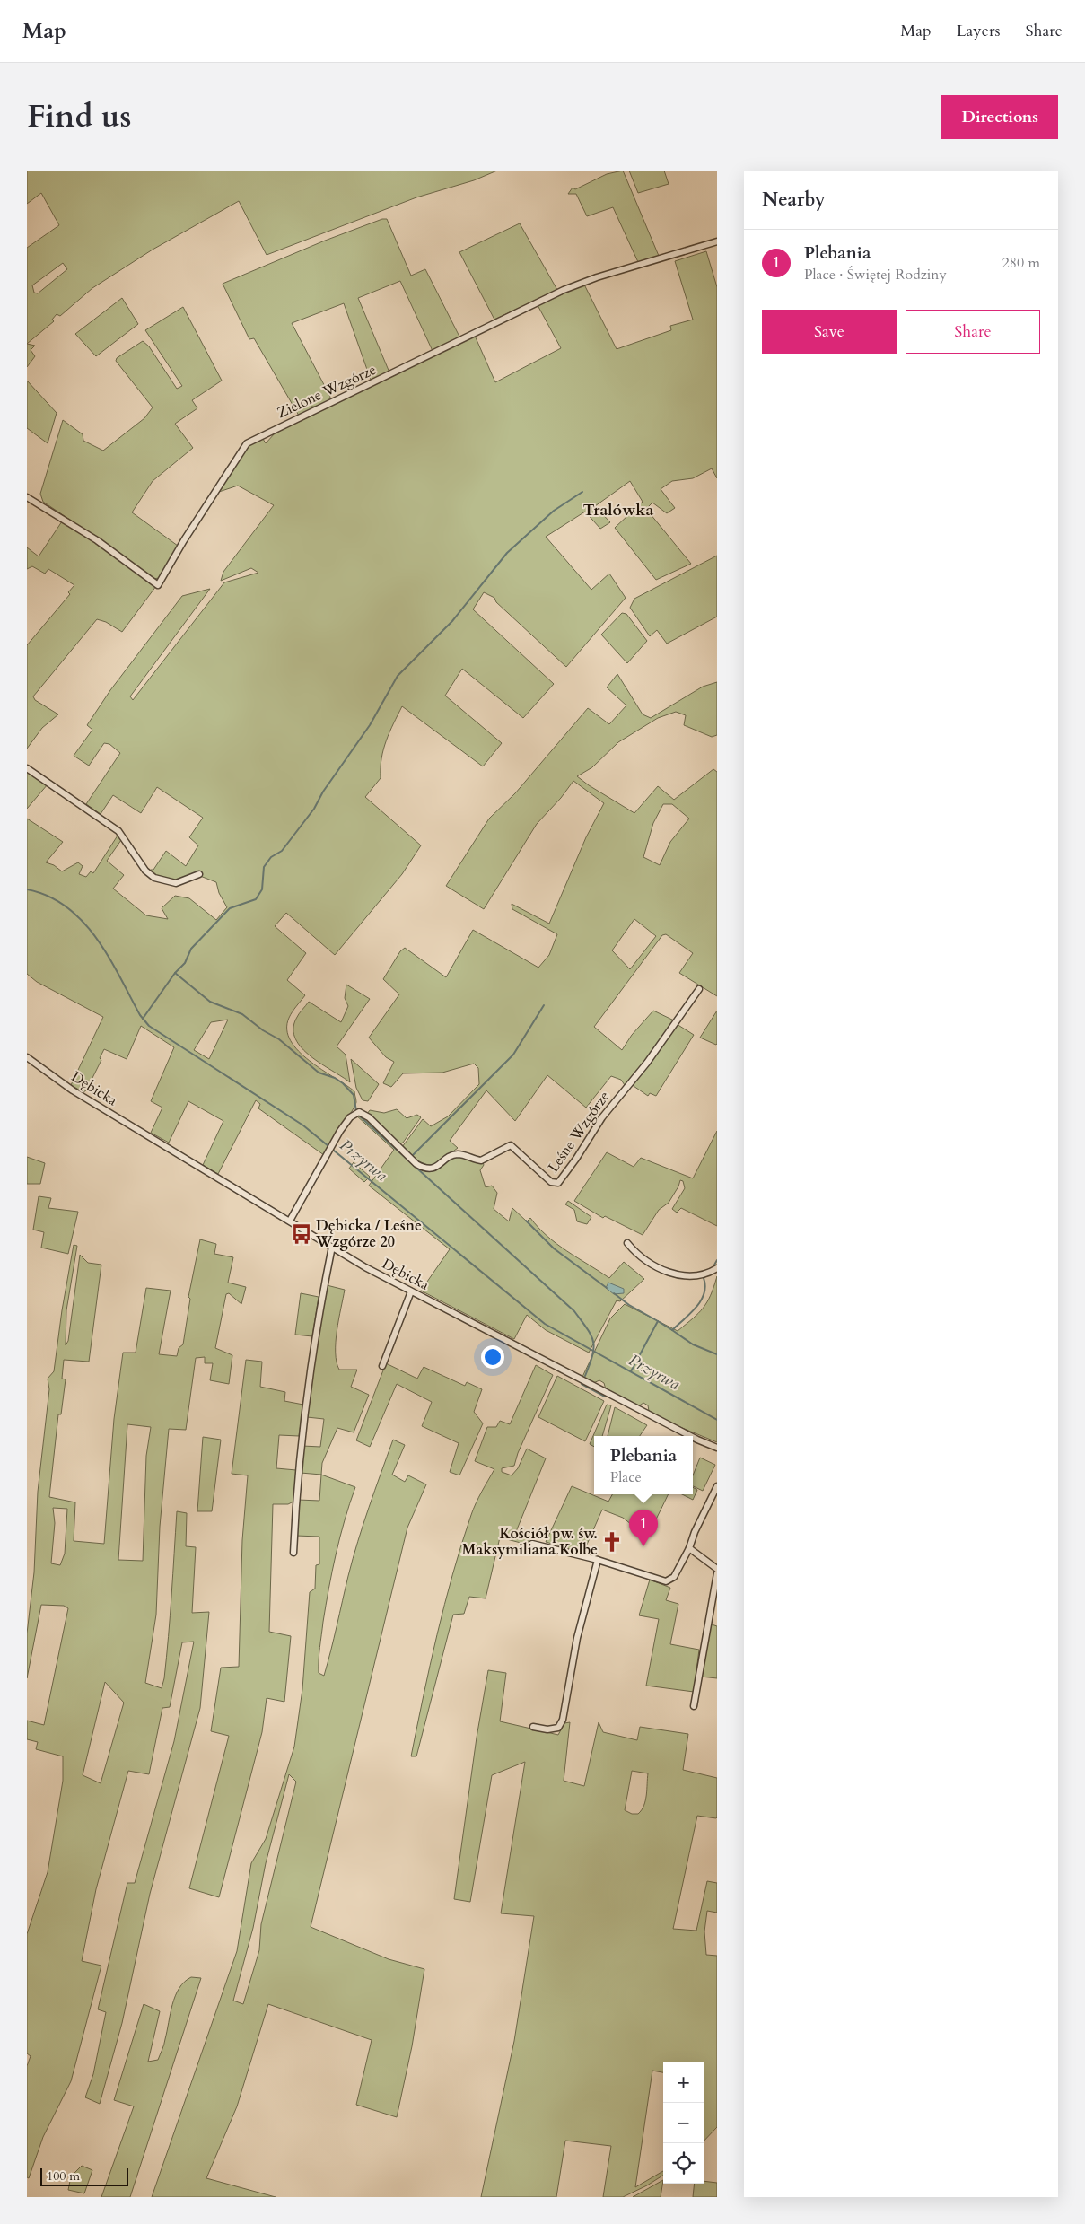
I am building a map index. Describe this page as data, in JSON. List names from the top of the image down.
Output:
{
  "streets": {
    "street": ["Zielone Wzgórze", "Dębicka", "Leśne Wzgórze"]
  },
  "crossings": [
    ["Dębicka", "Leśne Wzgórze"]
  ],
  "districts": ["Tralówka"],
  "water": ["Przyrwa"],
  "places": {
    "bus stop": ["Dębicka / Leśne Wzgórze 20"],
    "church": ["Kościół pw. św. Maksymiliana Kolbe"]
  },
  "scale_bar": "100 m",
  "page": {
    "header": "Map",
    "nav": ["Map", "Layers", "Share"],
    "title": "Find us",
    "buttons": [
      "Directions",
      ["Save", "Share"]
    ],
    "heading": "Nearby",
    "list": [
      {
        "mark": "1",
        "name": "Plebania",
        "note": "Place · Świętej Rodziny",
        "value": "280 m"
      }
    ],
    "popup": ["Plebania", "Place"],
    "pins": "1",
    "map_buttons": ["+", "−"],
    "scale": "100 m"
  }
}
